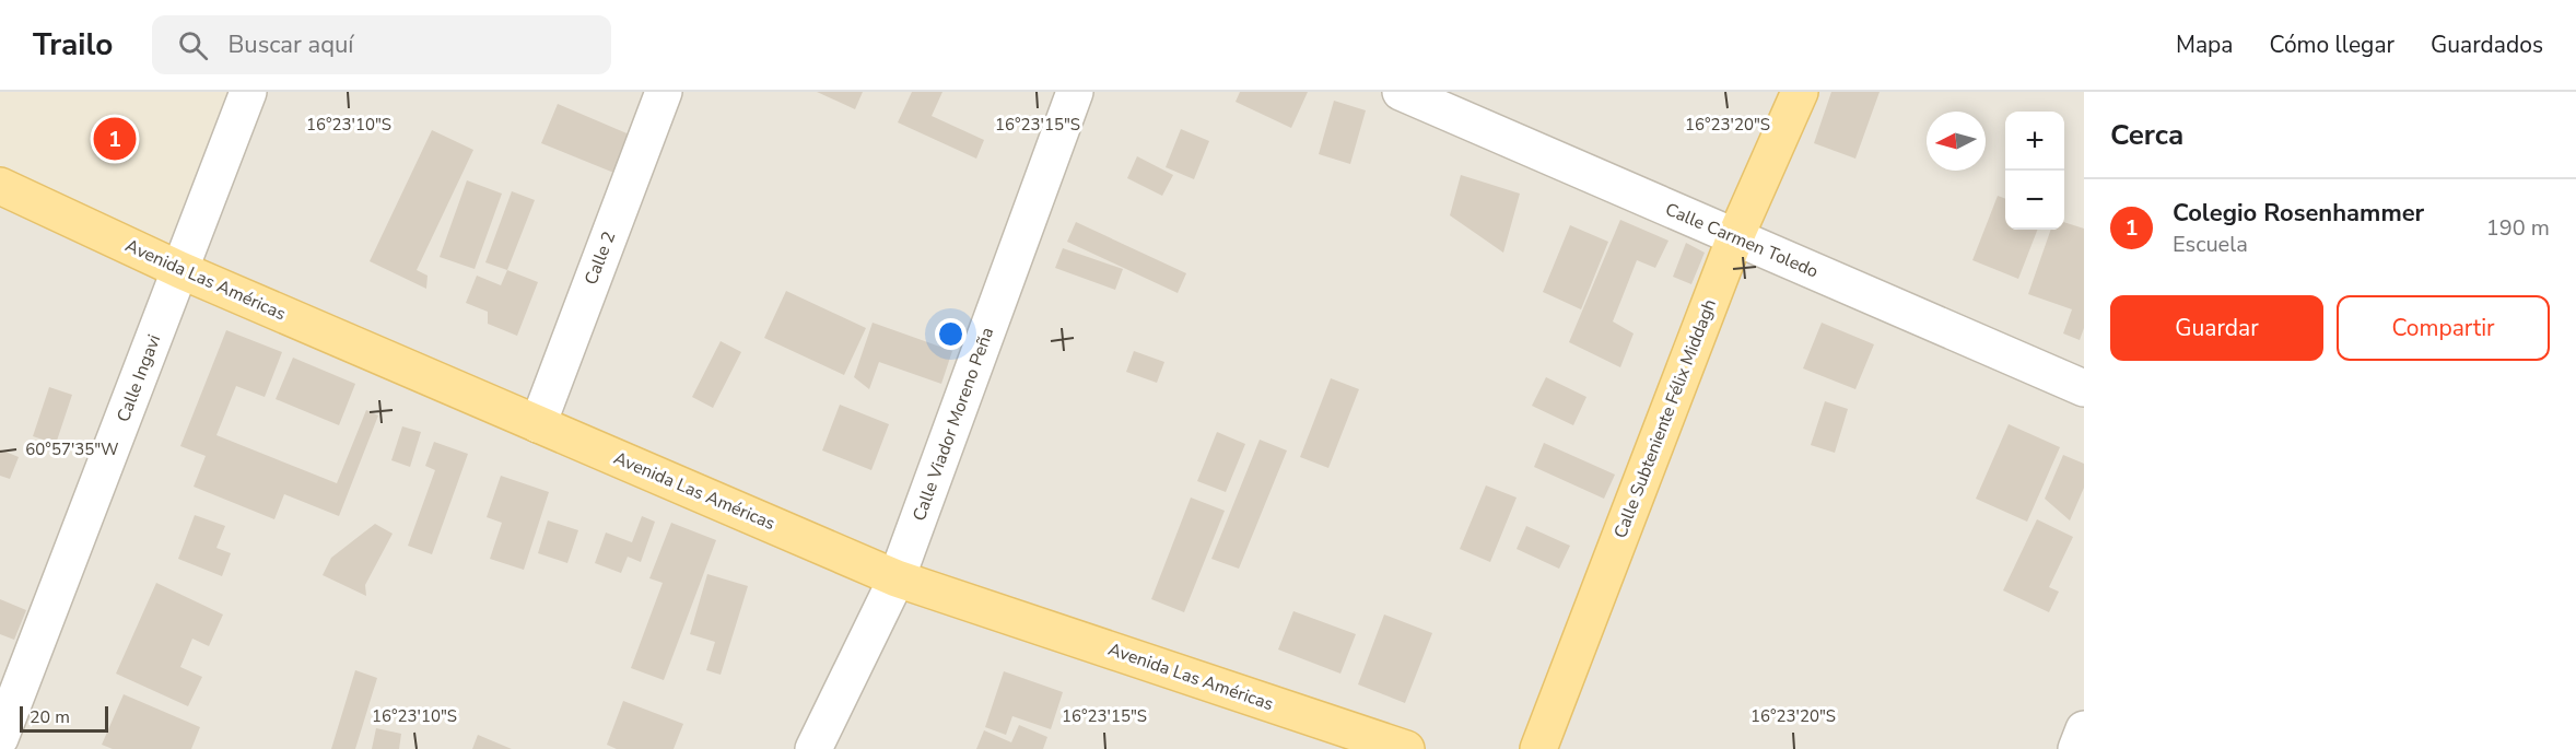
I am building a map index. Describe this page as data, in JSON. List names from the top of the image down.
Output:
{
  "streets": {
    "main road": ["Avenida Las Américas", "Calle Subteniente Félix Middagh"],
    "street": [
      "Calle Carmen Toledo",
      "Calle 2",
      "Calle Ingavi",
      "Calle Viador Moreno Peña"
    ]
  },
  "crossings": [
    ["Calle Carmen Toledo", "Calle Subteniente Félix Middagh"],
    ["Calle 2", "Avenida Las Américas"],
    ["Avenida Las Américas", "Calle Ingavi"],
    ["Avenida Las Américas", "Calle Viador Moreno Peña"]
  ],
  "scale_bar": "20 m",
  "north": "left",
  "page": {
    "header": "Trailo",
    "search": "Buscar aquí",
    "nav": ["Mapa", "Cómo llegar", "Guardados"],
    "heading": "Cerca",
    "map_buttons": ["+", "−"],
    "pins": "1",
    "list": [
      {
        "mark": "1",
        "name": "Colegio Rosenhammer",
        "note": "Escuela",
        "value": "190 m"
      }
    ],
    "buttons": ["Guardar", "Compartir"],
    "scale": "20 m"
  },
  "coordinates": [
    "16°23'10\"S",
    "16°23'15\"S",
    "16°23'20\"S",
    "60°57'35\"W"
  ]
}
